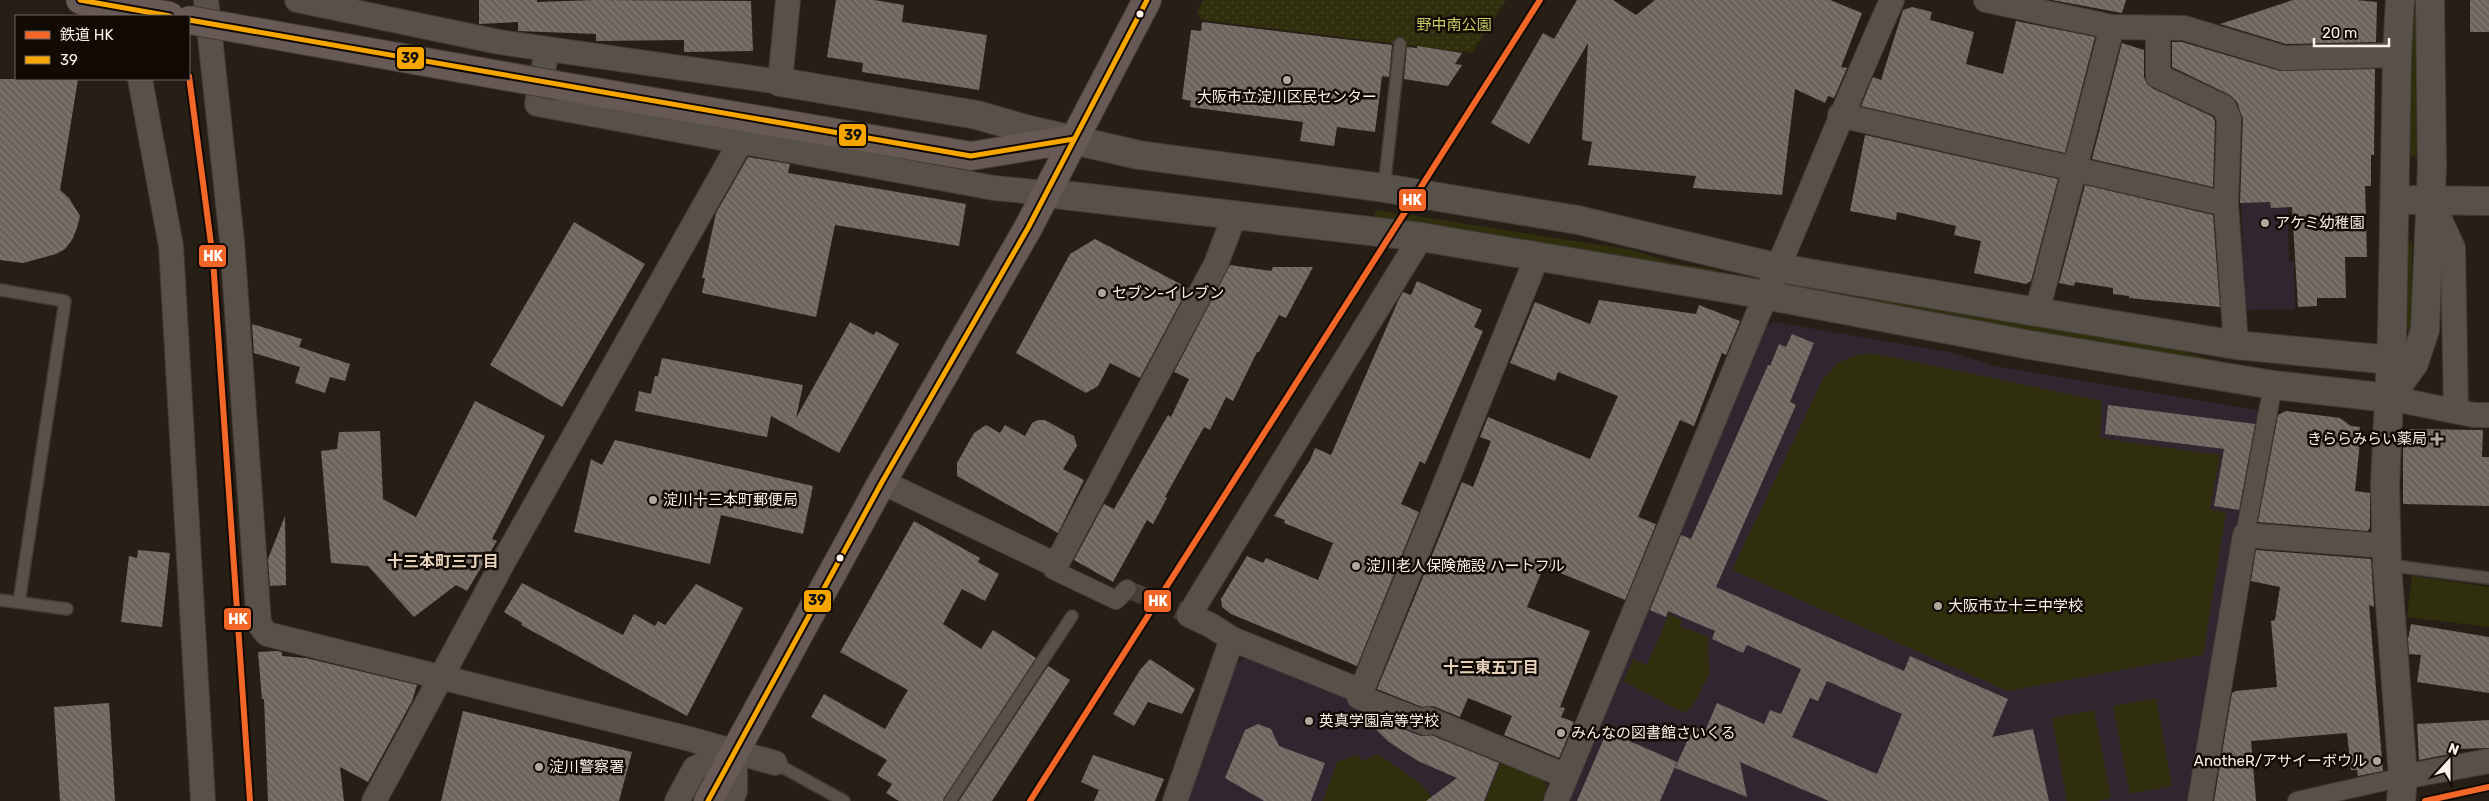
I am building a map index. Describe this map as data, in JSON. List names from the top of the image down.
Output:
{
  "districts": ["十三本町三丁目", "十三東五丁目"],
  "parks": ["野中南公園"],
  "places": {
    "other": [
      "大阪市立淀川区民センター",
      "アケミ幼稚園",
      "セブン-イレブン",
      "淀川十三本町郵便局",
      "淀川老人保険施設 ハートフル",
      "大阪市立十三中学校",
      "英真学園高等学校",
      "みんなの図書館さいくる",
      "AnotheR/アサイーボウル",
      "淀川警察署"
    ],
    "health": ["きららみらい薬局"]
  },
  "lines": ["rail line HK", "transit line 39"],
  "legend": ["鉄道 HK", "39"],
  "scale_bar": "20 m",
  "north": "top"
}
